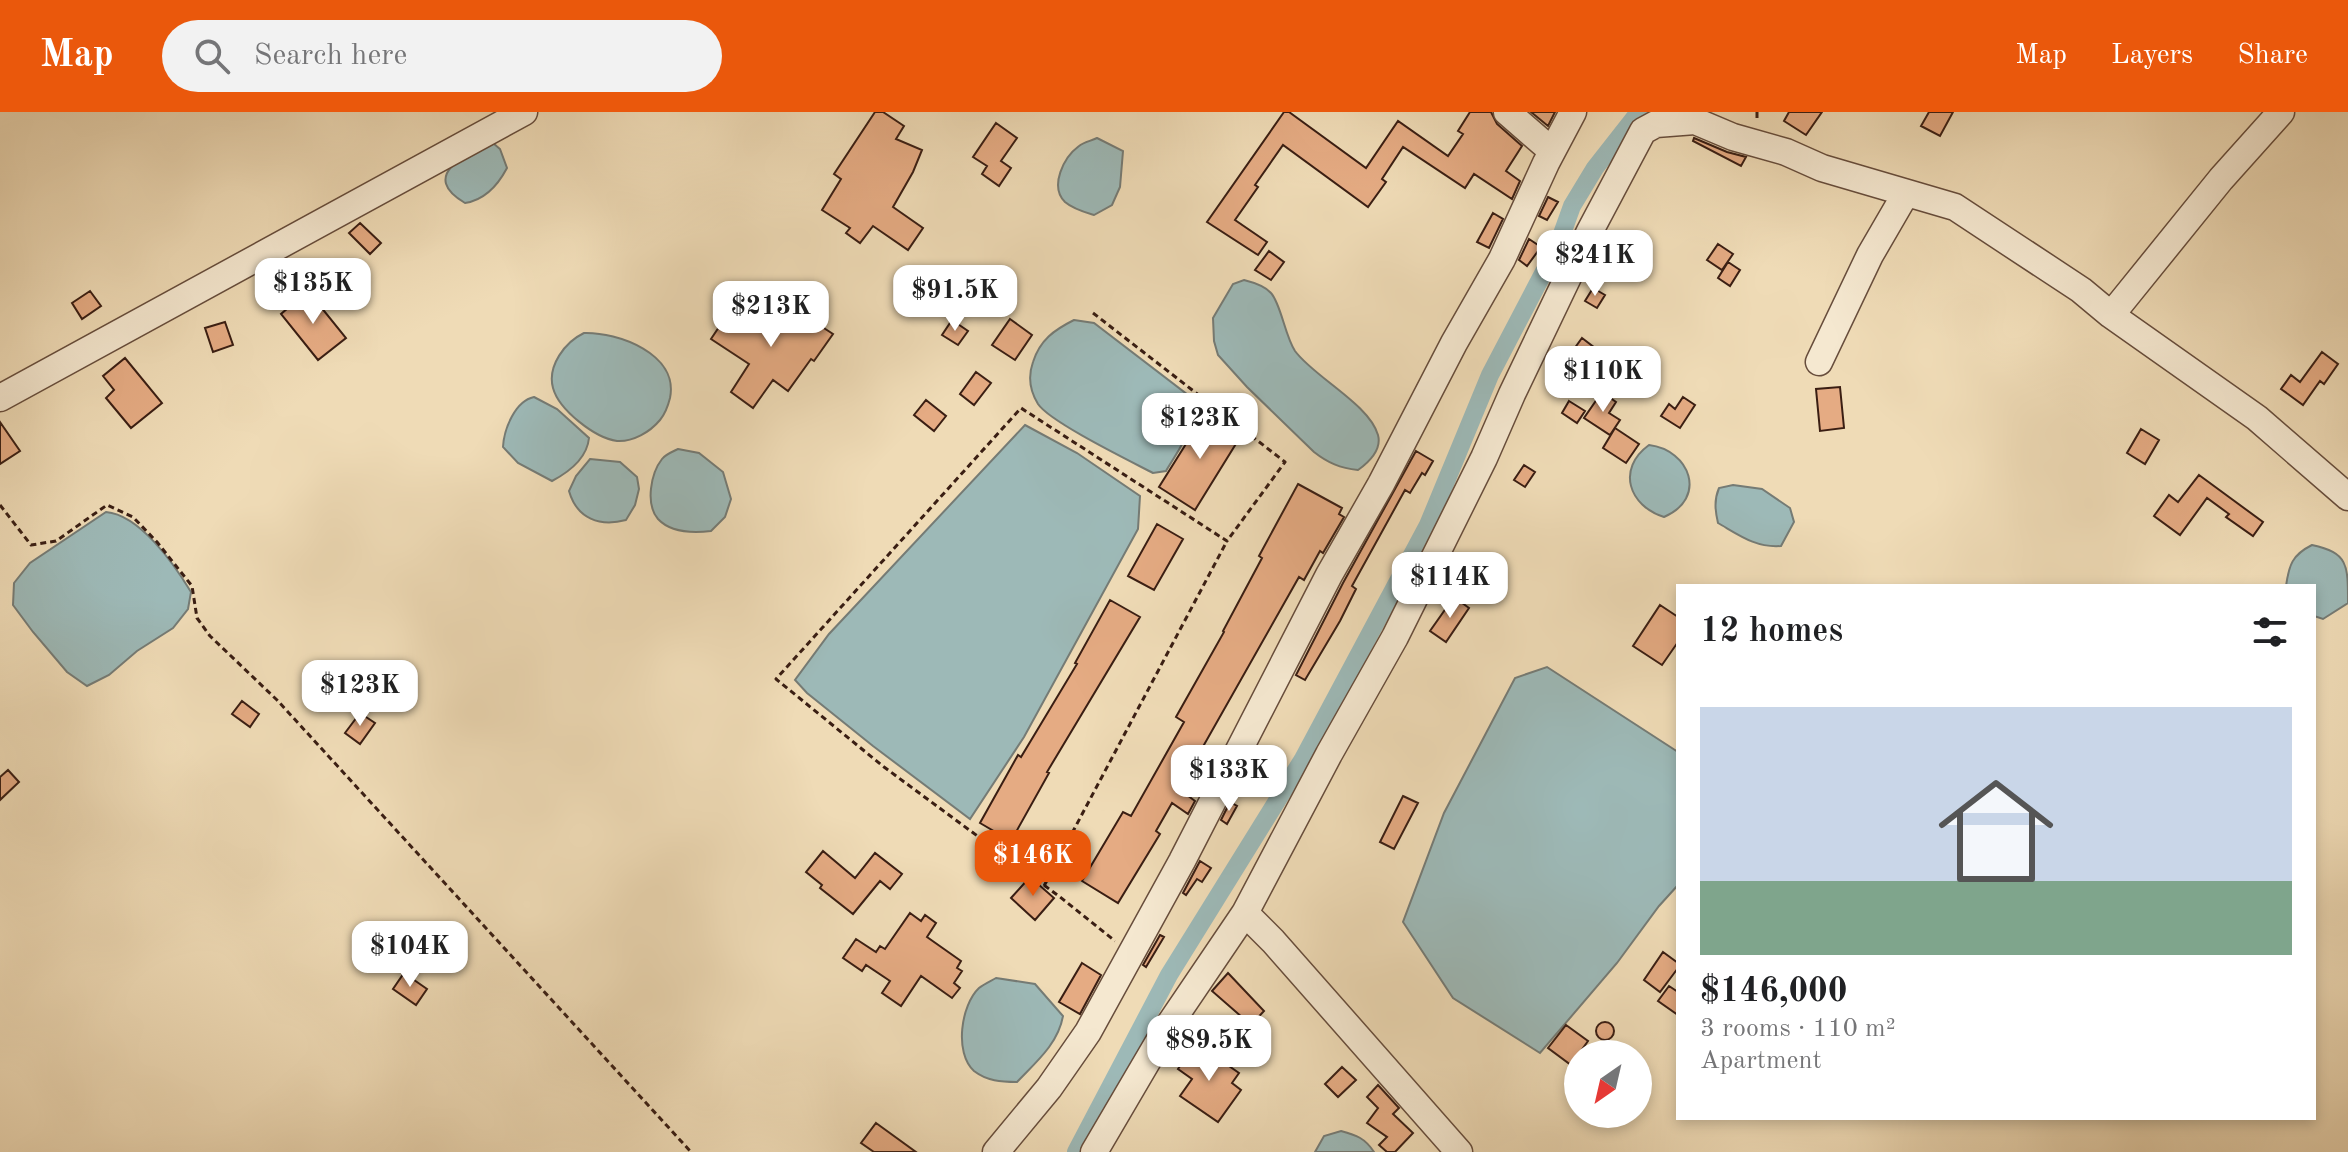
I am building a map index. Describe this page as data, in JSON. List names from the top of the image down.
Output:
{
  "north": "bottom left",
  "page": {
    "header": "Map",
    "search": "Search here",
    "nav": ["Map", "Layers", "Share"],
    "price": [
      "$241K",
      "$135K",
      "$91.5K",
      "$213K",
      "$110K",
      "$123K",
      "$114K",
      "$123K",
      "$133K",
      "$146K",
      "$104K",
      "$89.5K"
    ],
    "heading": "12 homes",
    "list": [
      {
        "name": "$146,000",
        "note": "3 rooms · 110 m² · Apartment"
      }
    ]
  }
}
